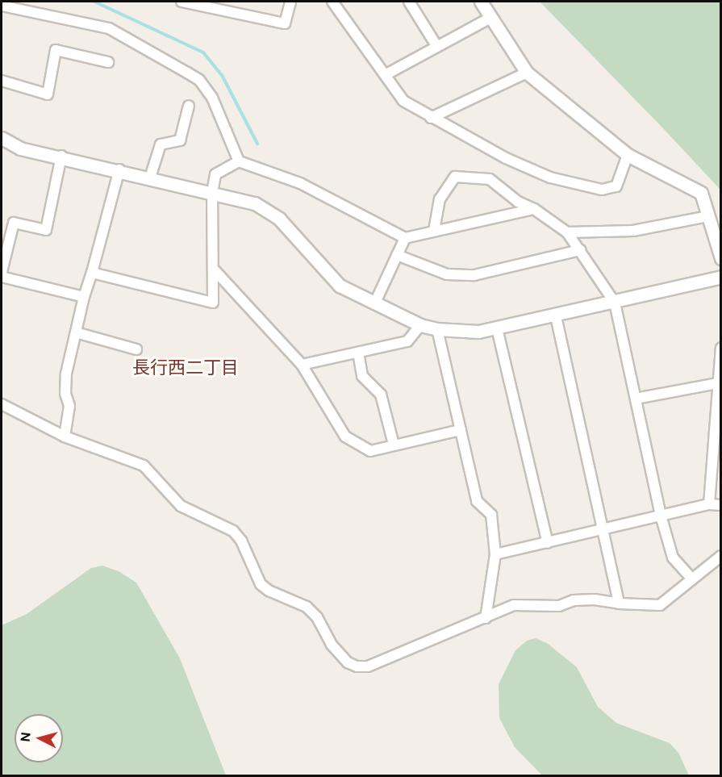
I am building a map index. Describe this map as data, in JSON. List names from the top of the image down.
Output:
{
  "districts": ["長行西二丁目"],
  "north": "left"
}
